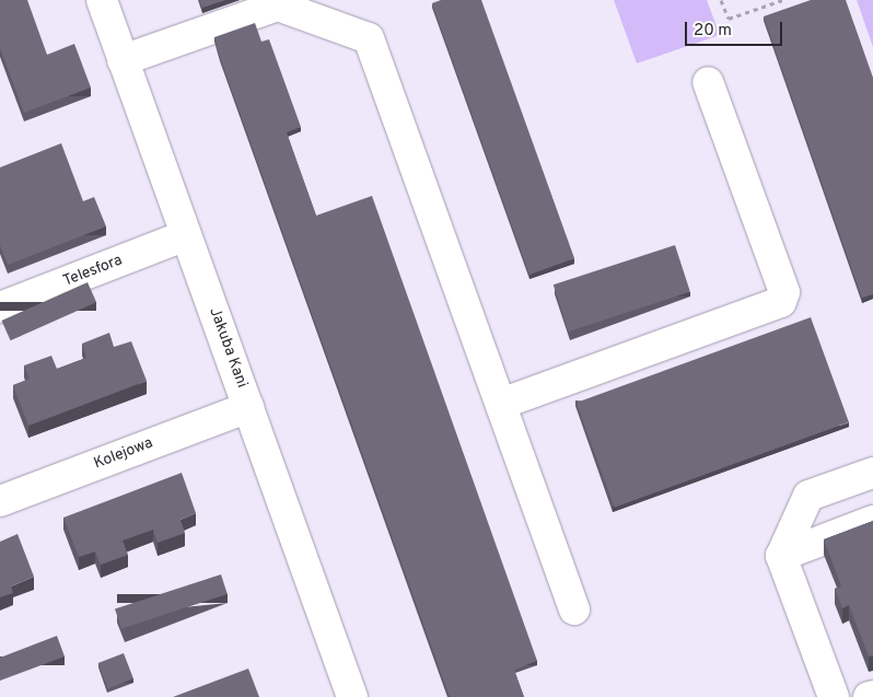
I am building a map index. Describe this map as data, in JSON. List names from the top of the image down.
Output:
{
  "streets": {
    "street": ["Telesfora", "Jakuba Kani", "Kolejowa"]
  },
  "crossings": [
    ["Telesfora", "Jakuba Kani"],
    ["Jakuba Kani", "Kolejowa"]
  ],
  "scale_bar": "20 m"
}
